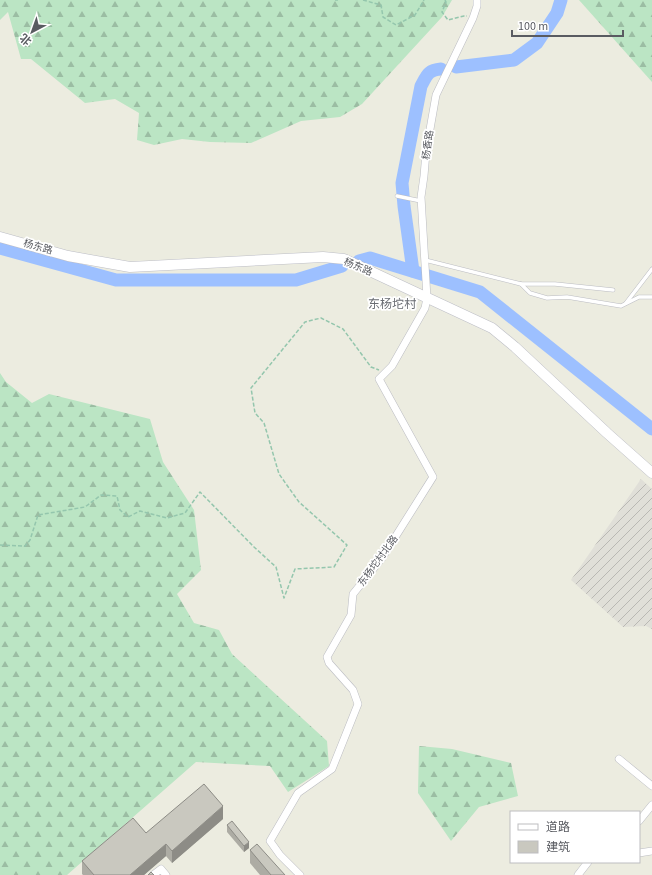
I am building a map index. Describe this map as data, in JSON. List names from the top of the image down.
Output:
{
  "streets": {
    "street": ["杨香路", "杨东路", "东杨坨村北路"]
  },
  "crossings": [
    ["杨香路", "杨东路"],
    ["杨香路", "东杨坨村北路"],
    ["杨东路", "东杨坨村北路"]
  ],
  "districts": ["东杨坨村"],
  "legend": ["道路", "建筑"],
  "scale_bar": "100 m",
  "north": "bottom left"
}
